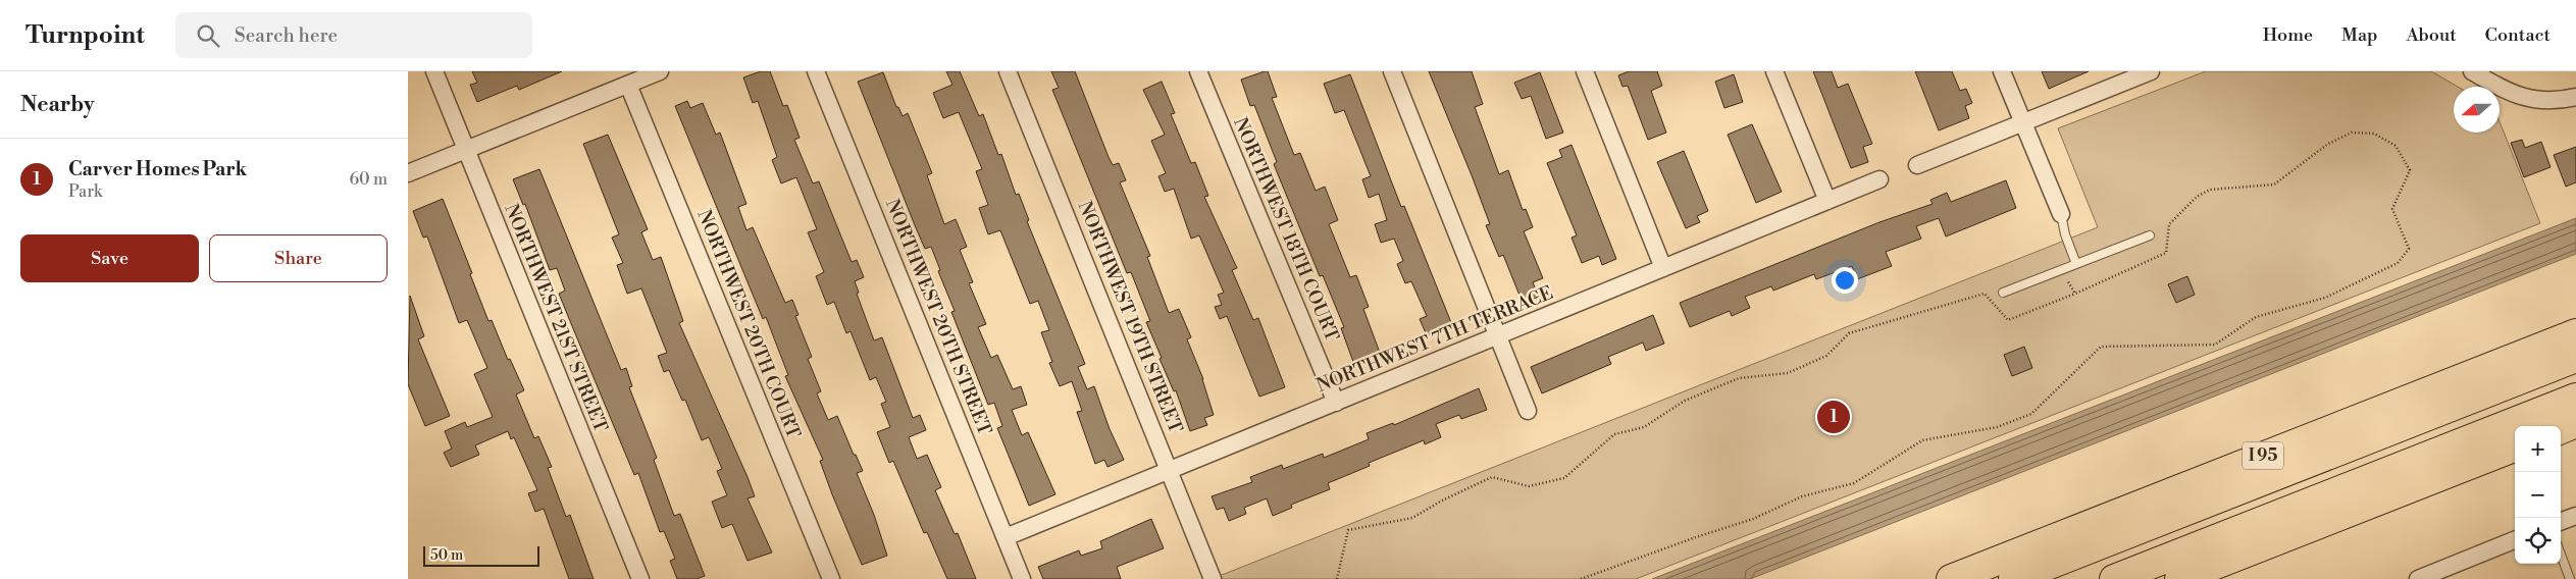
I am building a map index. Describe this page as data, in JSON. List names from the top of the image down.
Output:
{
  "streets": {
    "highway": ["I 95"],
    "street": [
      "NORTHWEST 18TH COURT",
      "NORTHWEST 20TH STREET",
      "NORTHWEST 19TH STREET",
      "NORTHWEST 21ST STREET",
      "NORTHWEST 20TH COURT",
      "NORTHWEST 7TH TERRACE"
    ]
  },
  "crossings": [
    ["NORTHWEST 18TH COURT", "NORTHWEST 7TH TERRACE"],
    ["NORTHWEST 20TH STREET", "NORTHWEST 7TH TERRACE"],
    ["NORTHWEST 19TH STREET", "NORTHWEST 7TH TERRACE"]
  ],
  "scale_bar": "50 m",
  "north": "left",
  "page": {
    "header": "Turnpoint",
    "search": "Search here",
    "nav": [
      "Home",
      "Map",
      "About",
      "Contact"
    ],
    "heading": "Nearby",
    "list": [
      {
        "mark": "1",
        "name": "Carver Homes Park",
        "note": "Park",
        "value": "60 m"
      }
    ],
    "buttons": ["Save", "Share"],
    "pins": "1",
    "map_buttons": ["+", "−"],
    "scale": "50 m"
  }
}
